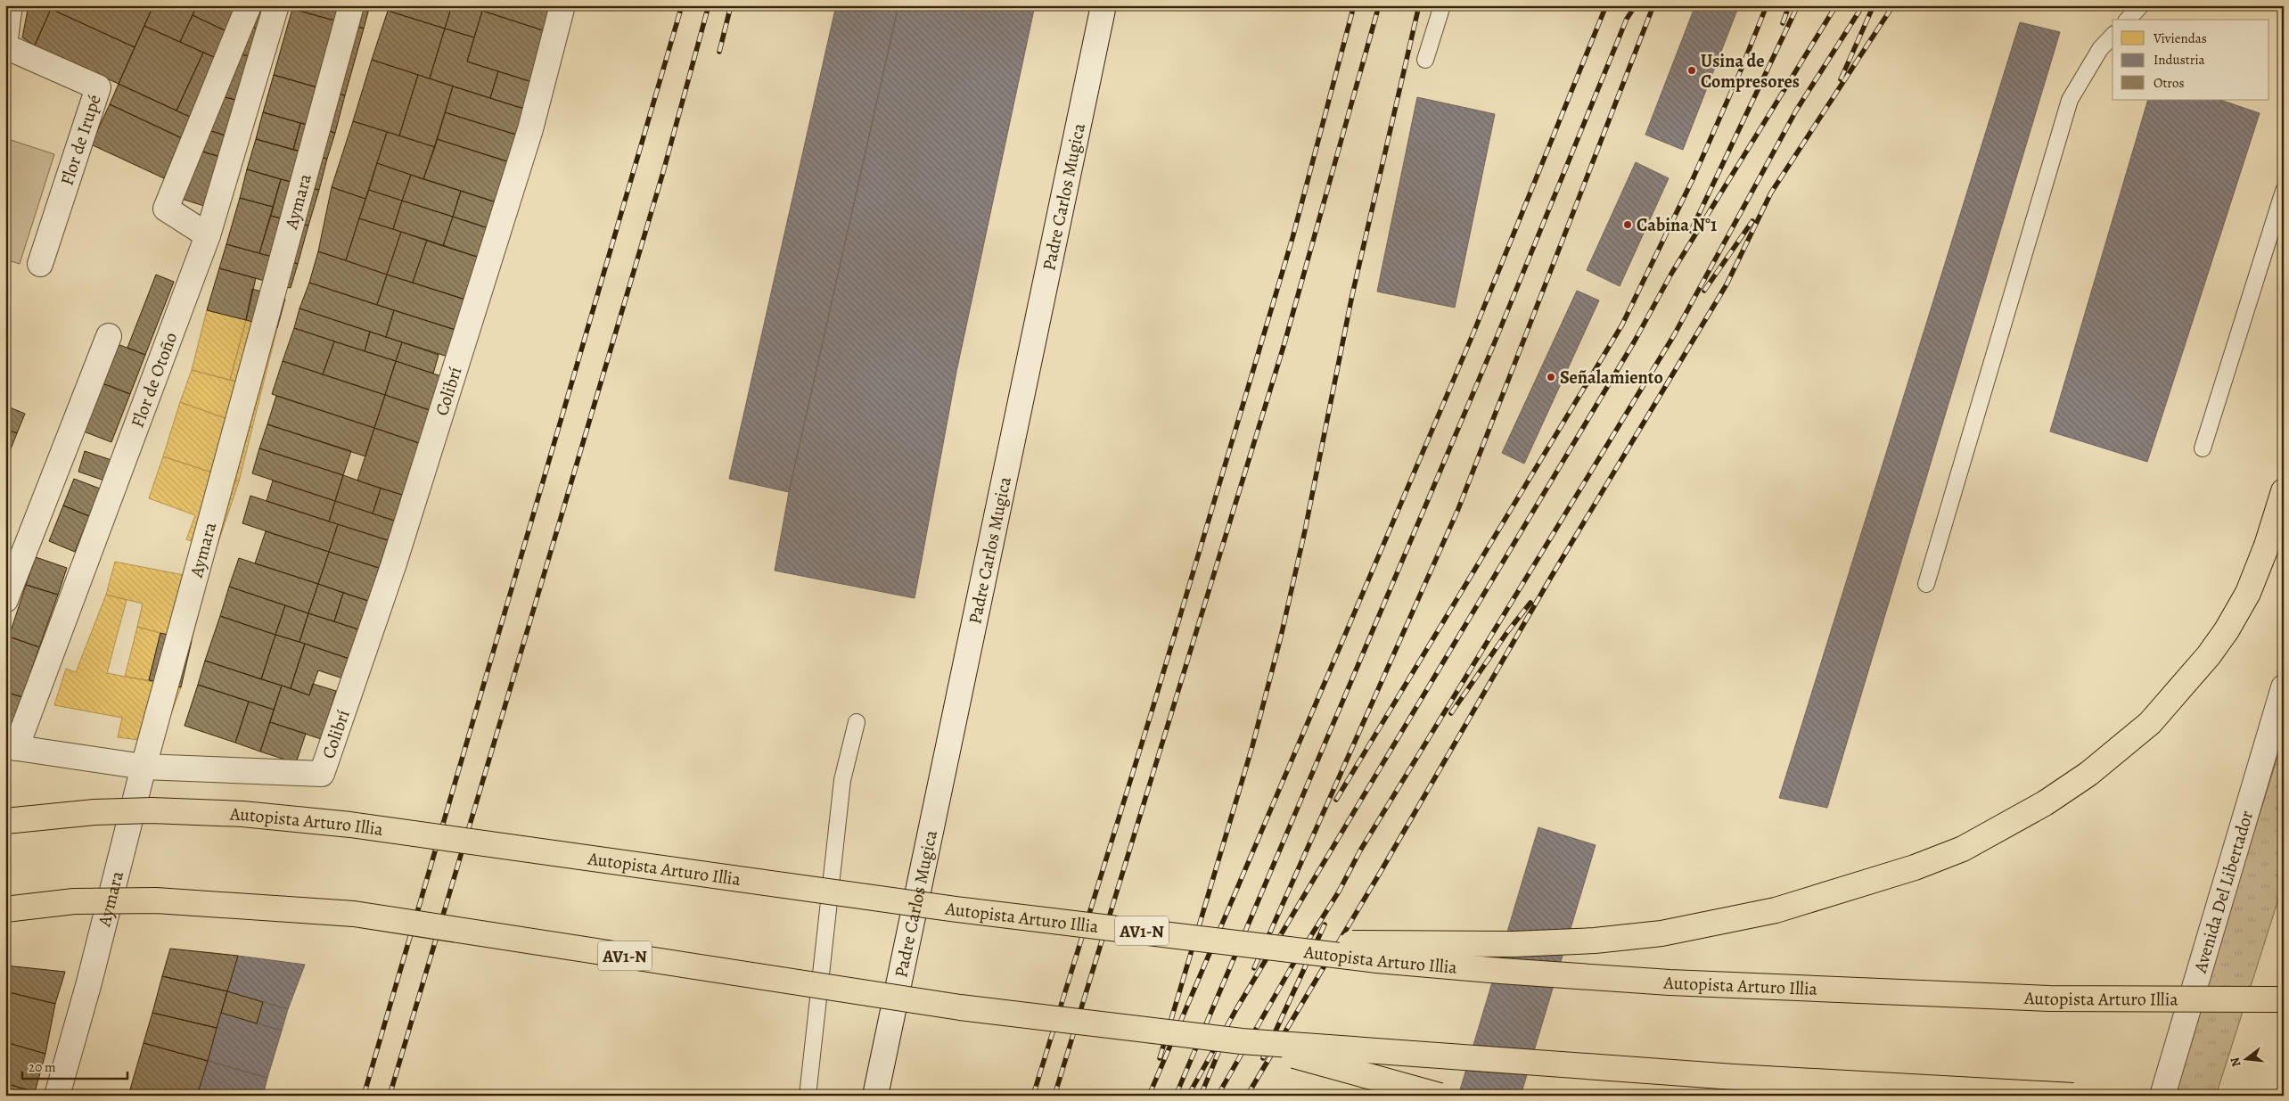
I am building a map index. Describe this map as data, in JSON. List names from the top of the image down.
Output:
{
  "streets": {
    "highway": ["Autopista Arturo Illia", "AV1-N"],
    "street": [
      "Flor de Irupé",
      "Padre Carlos Mugica",
      "Aymara",
      "Flor de Otoño",
      "Colibrí",
      "Avenida Del Libertador"
    ]
  },
  "crossings": [
    ["Aymara", "Colibrí"]
  ],
  "places": ["Usina de Compresores", "Cabina N°1", "Señalamiento"],
  "legend": ["Viviendas", "Industria", "Otros"],
  "scale_bar": "20 m",
  "north": "left"
}
